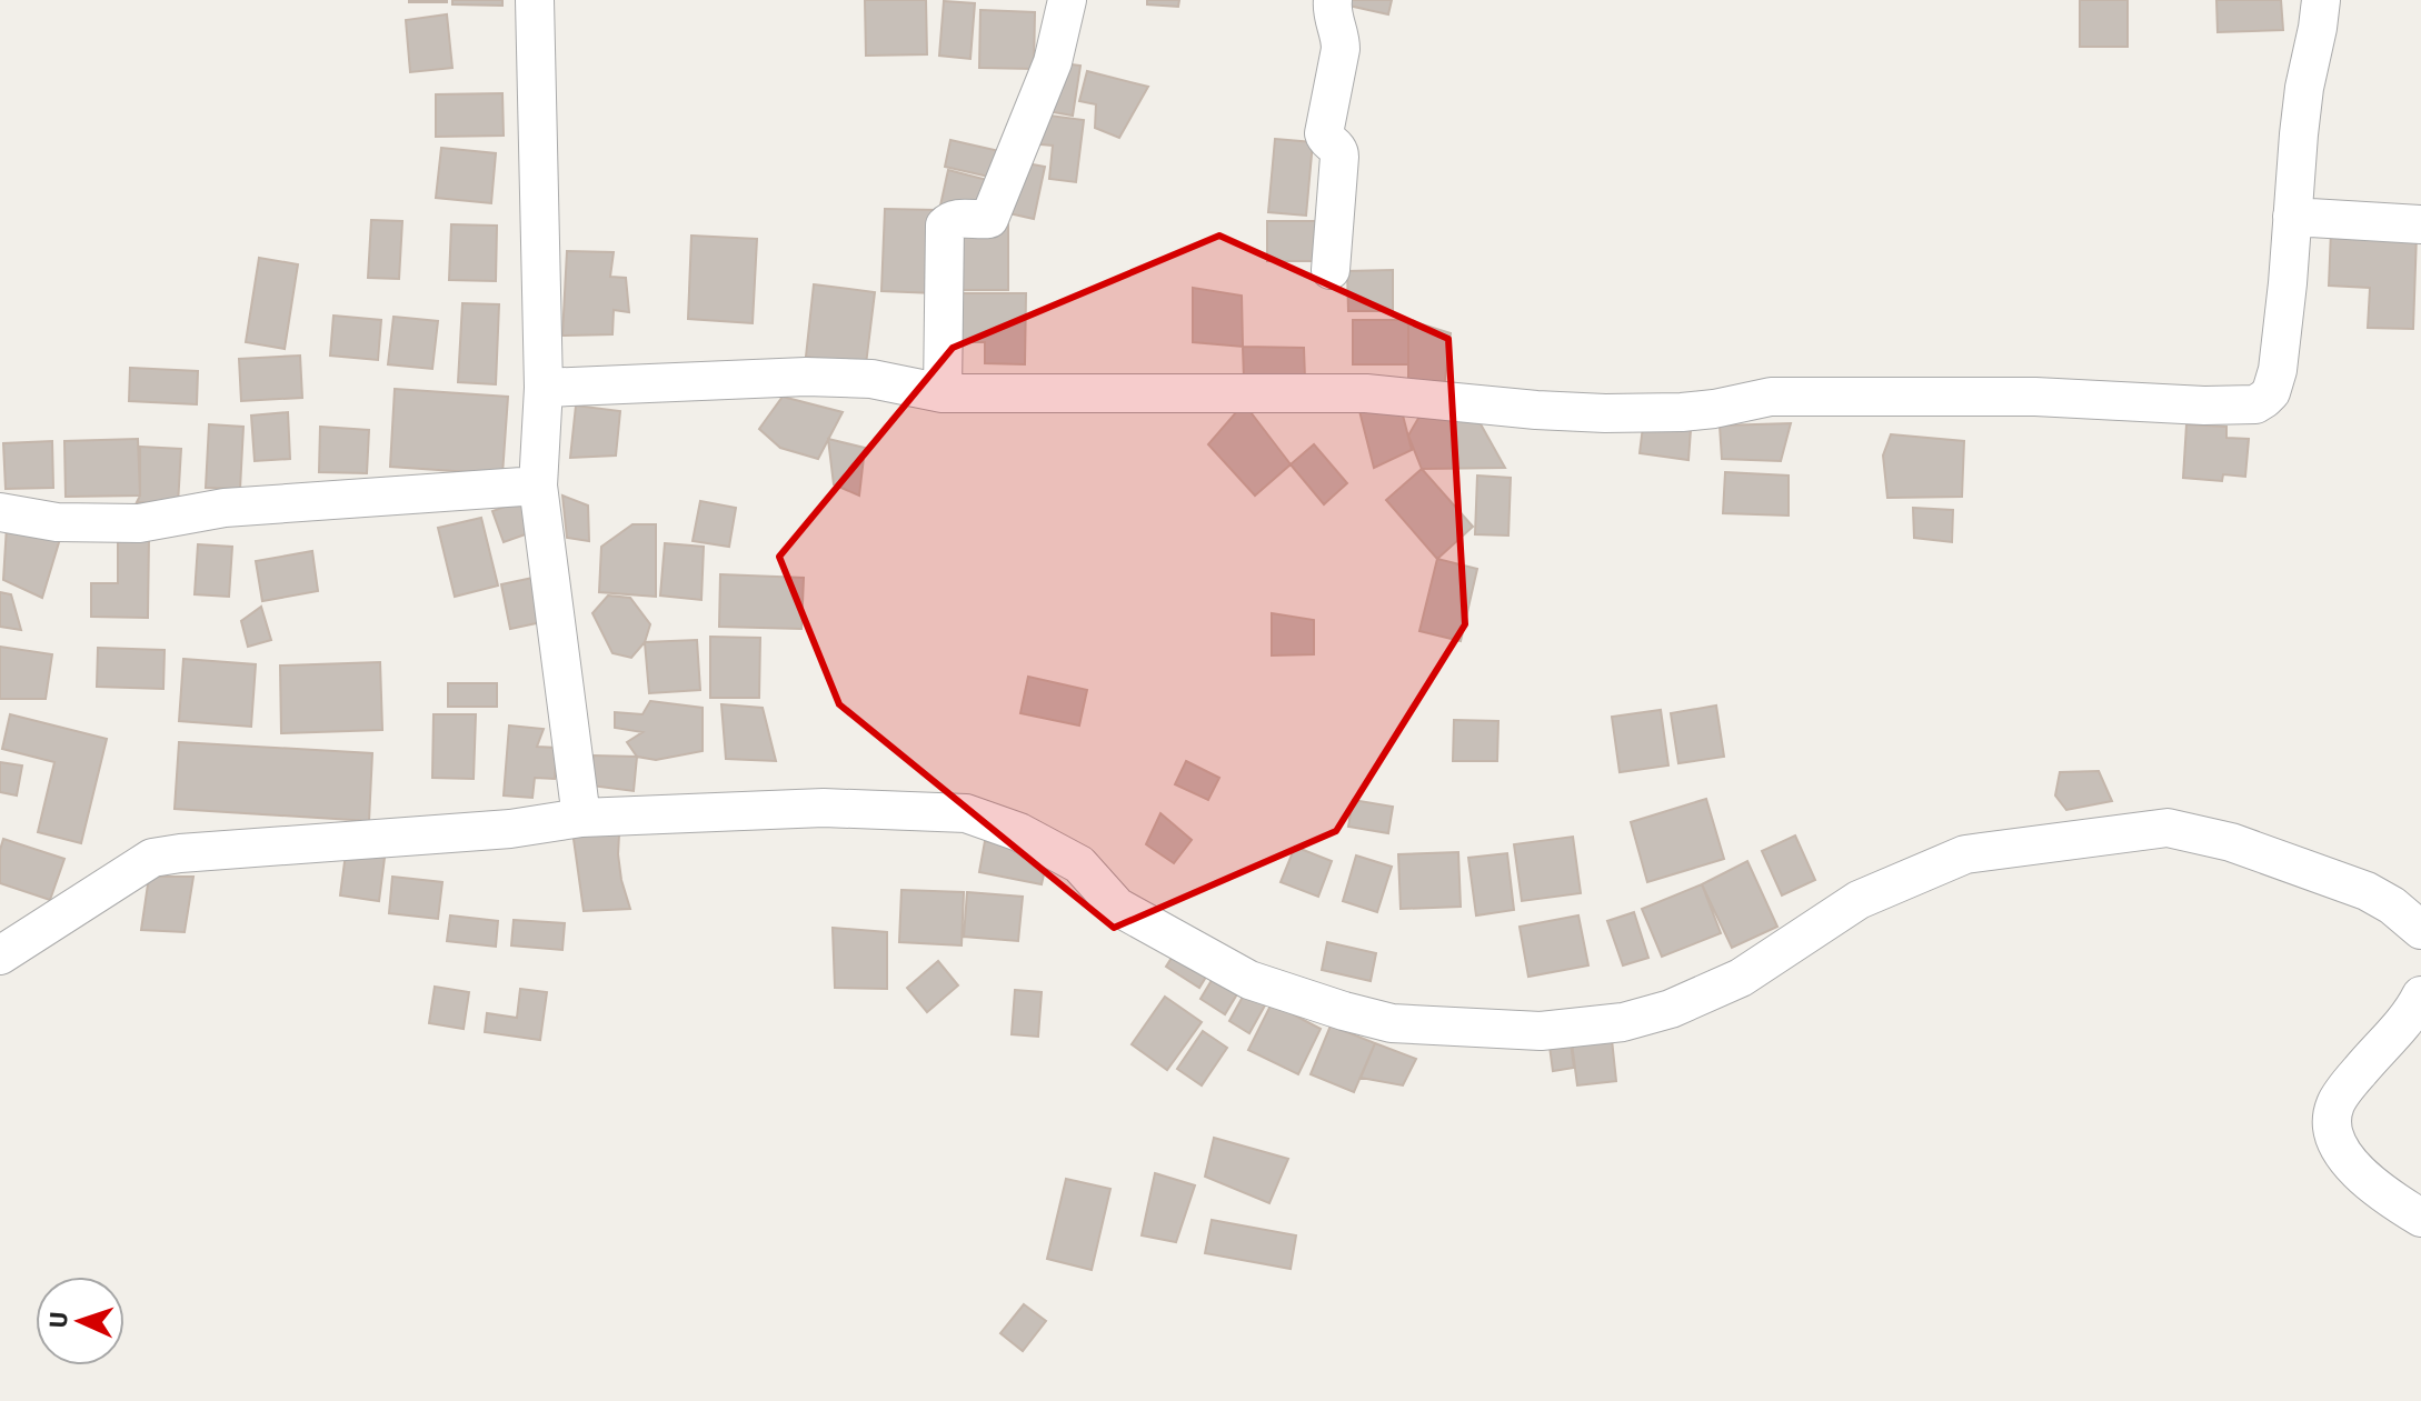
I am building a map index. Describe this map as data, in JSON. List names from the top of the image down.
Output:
{
  "north": "left"
}
